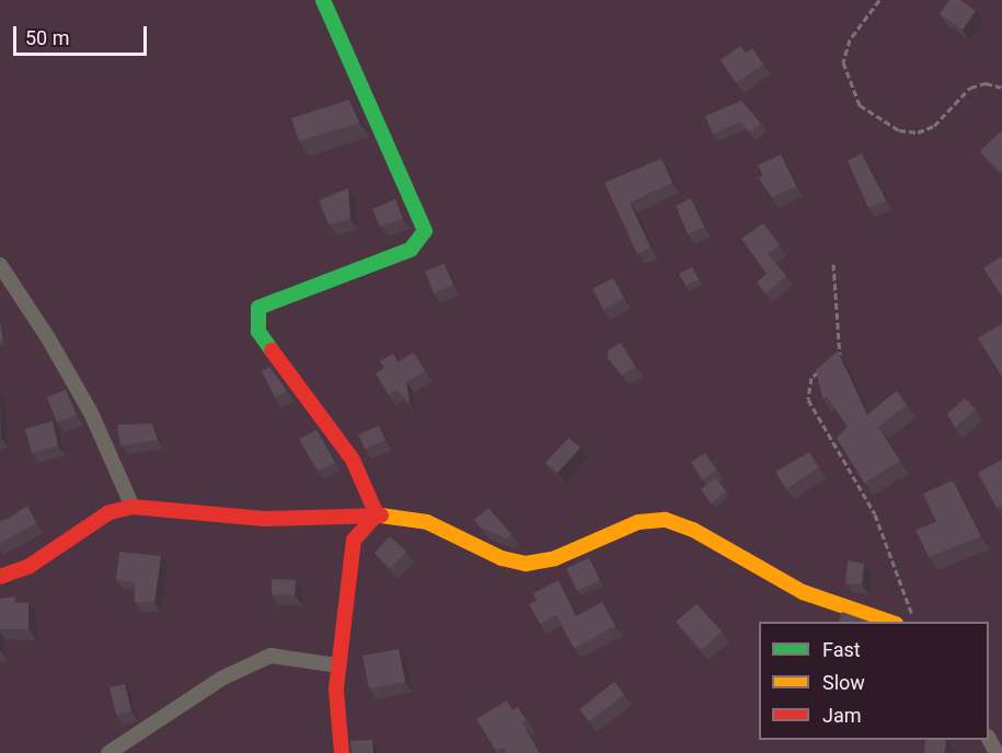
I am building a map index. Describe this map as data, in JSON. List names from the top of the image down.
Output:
{
  "legend": ["Fast", "Slow", "Jam"],
  "scale_bar": "50 m"
}
